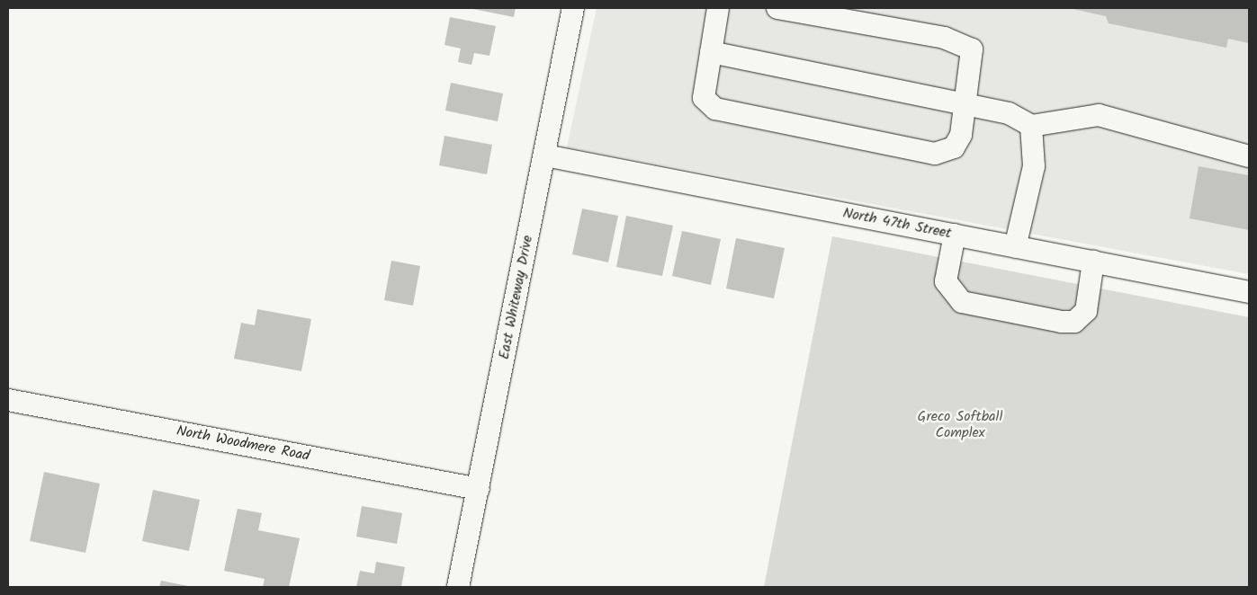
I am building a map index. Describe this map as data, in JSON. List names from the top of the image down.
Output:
{
  "streets": {
    "street": ["North 47th Street", "East Whiteway Drive", "North Woodmere Road"]
  },
  "crossings": [
    ["North 47th Street", "East Whiteway Drive"],
    ["East Whiteway Drive", "North Woodmere Road"]
  ],
  "parks": ["Greco Softball Complex"]
}
